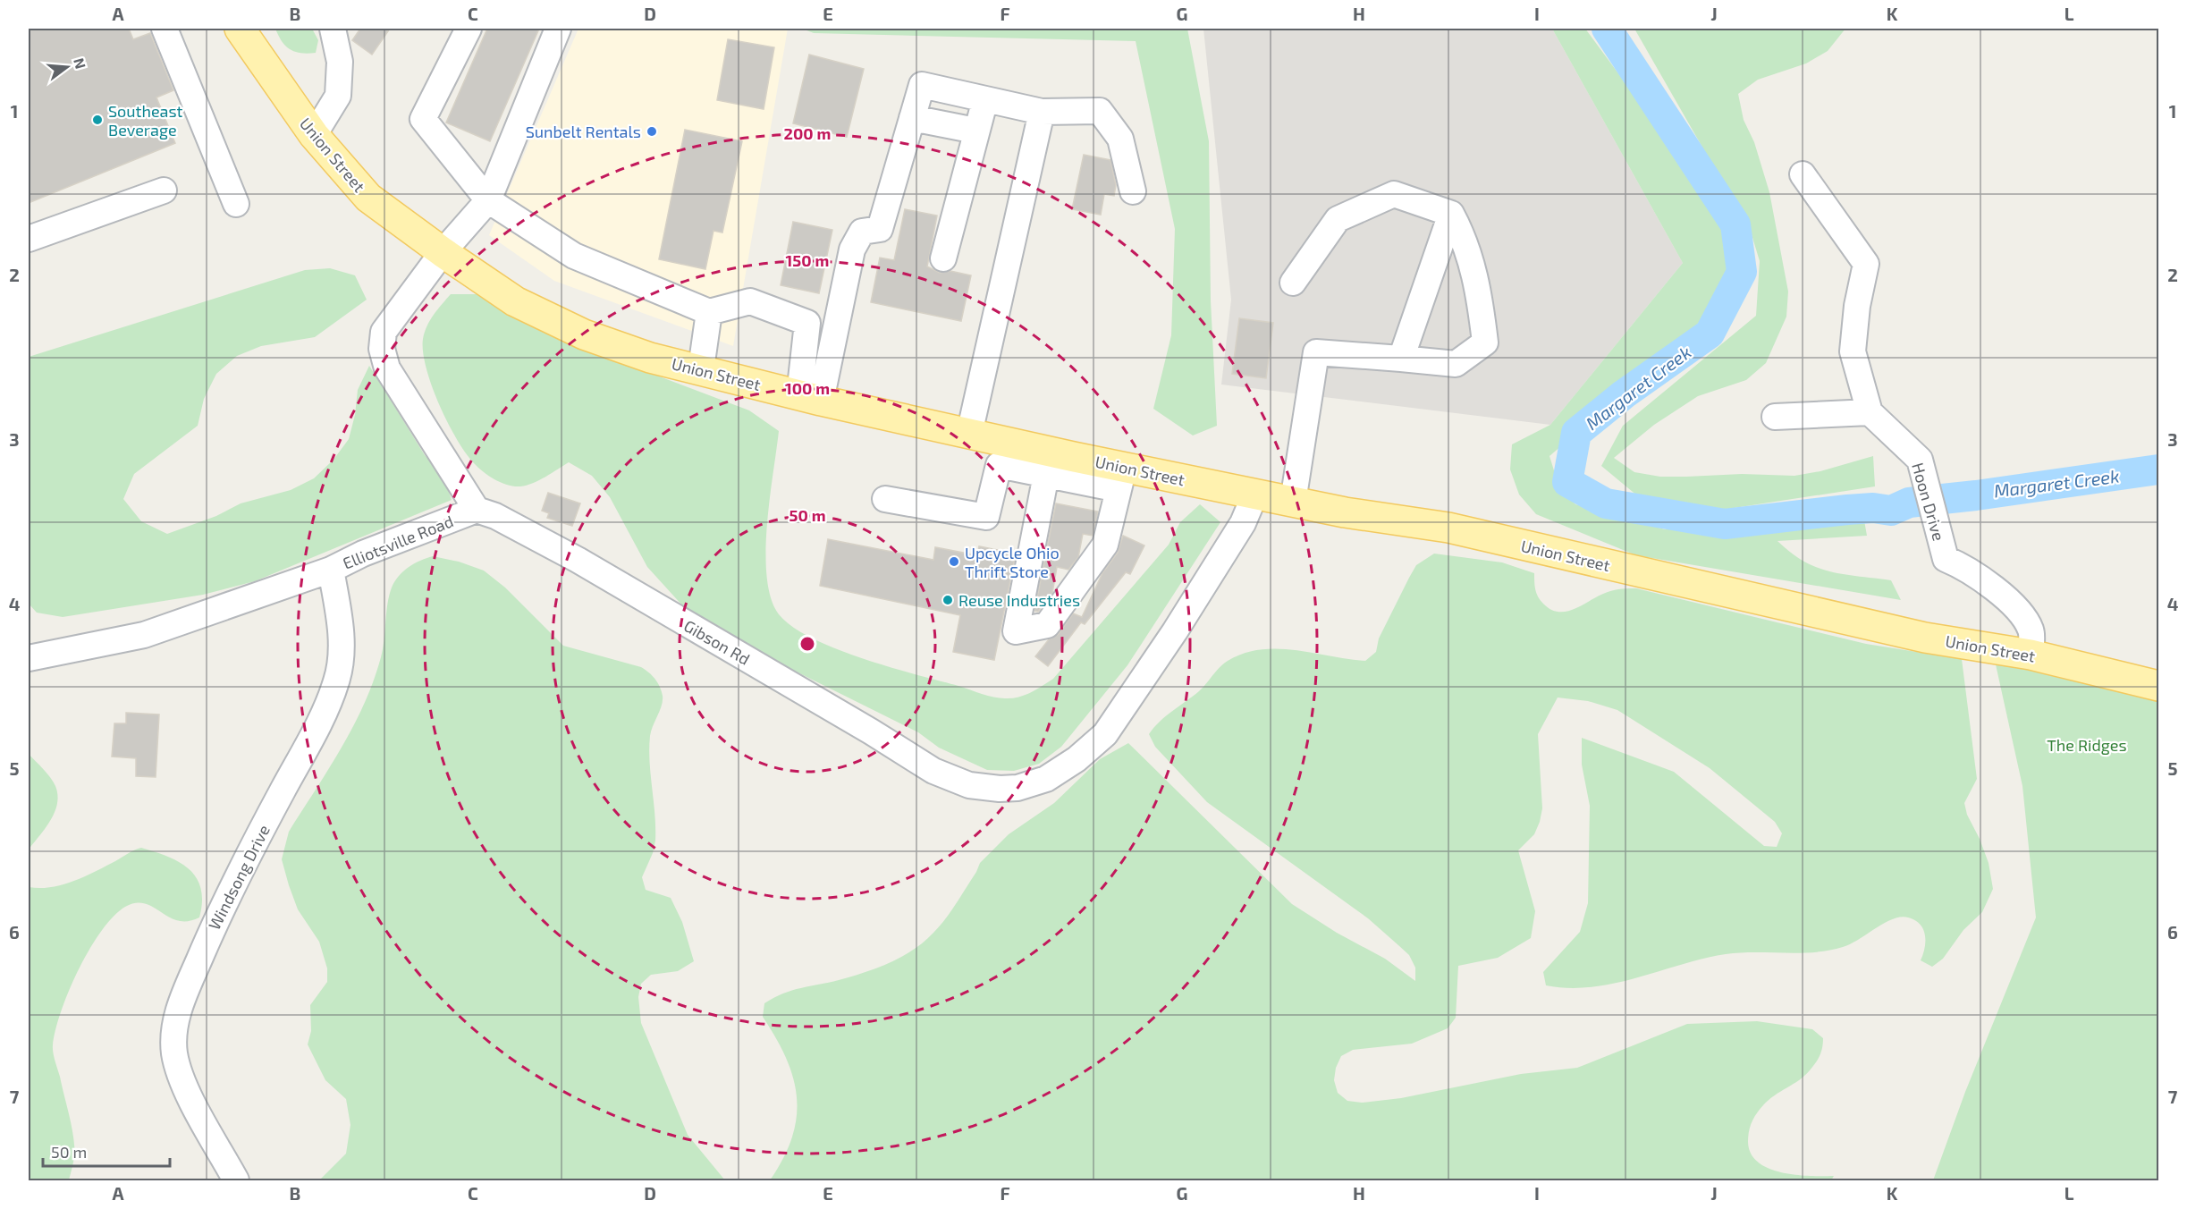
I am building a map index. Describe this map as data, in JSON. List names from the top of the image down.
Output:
{
  "streets": {
    "main road": ["Union Street"],
    "street": [
      "Hoon Drive",
      "Elliotsville Road",
      "Gibson Rd",
      "Windsong Drive"
    ]
  },
  "crossings": [
    ["Union Street", "Hoon Drive"],
    ["Union Street", "Gibson Rd"],
    ["Elliotsville Road", "Gibson Rd"],
    ["Elliotsville Road", "Windsong Drive"]
  ],
  "water": ["Margaret Creek"],
  "parks": ["The Ridges"],
  "places": [
    "Southeast Beverage",
    "Sunbelt Rentals",
    "Upcycle Ohio Thrift Store",
    "Reuse Industries"
  ],
  "scale_bar": "50 m",
  "north": "right",
  "grid": {
    "columns": [
      "A",
      "B",
      "C",
      "D",
      "E",
      "F",
      "G",
      "H",
      "I",
      "J",
      "K",
      "L"
    ],
    "rows": [
      "1",
      "2",
      "3",
      "4",
      "5",
      "6",
      "7"
    ]
  },
  "rings": [
    "200 m",
    "150 m",
    "100 m",
    "50 m"
  ]
}
